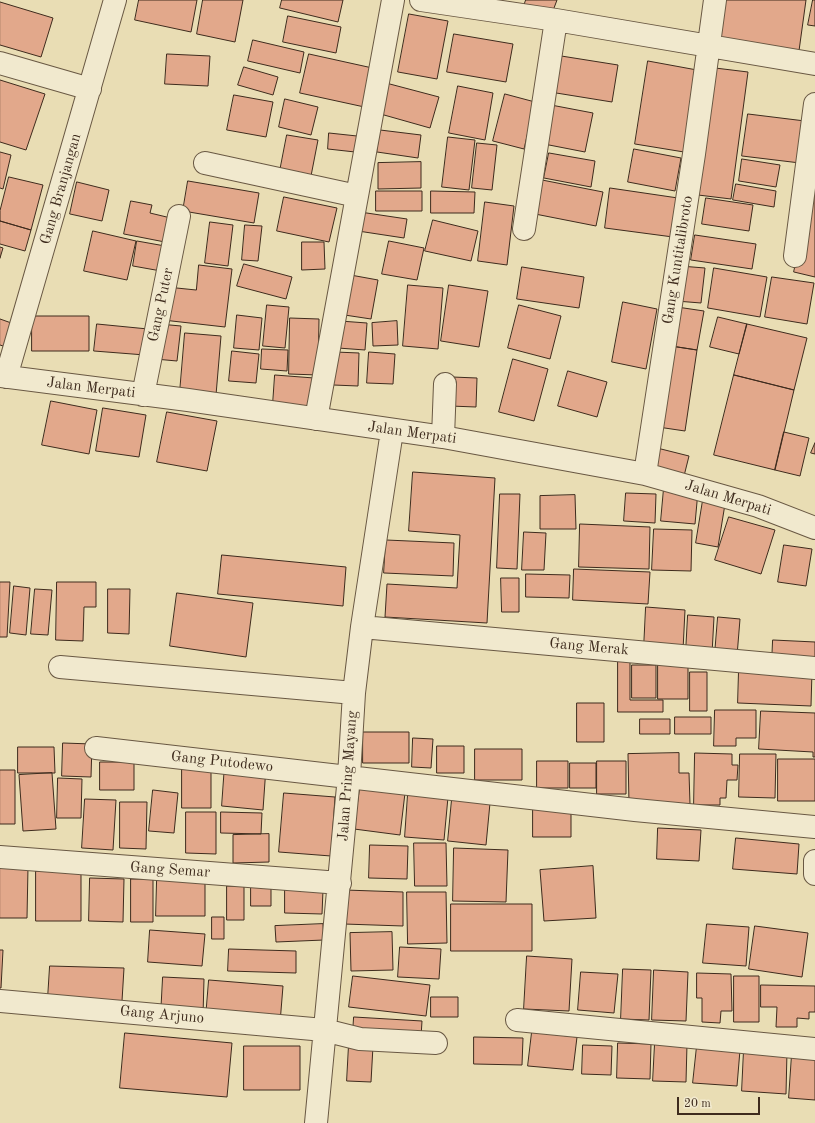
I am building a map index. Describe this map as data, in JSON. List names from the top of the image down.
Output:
{
  "streets": {
    "street": [
      "Gang Branjangan",
      "Gang Kuntitalibroto",
      "Gang Puter",
      "Jalan Merpati",
      "Gang Merak",
      "Gang Putodewo",
      "Jalan Pring Mayang",
      "Gang Semar",
      "Gang Arjuno"
    ]
  },
  "crossings": [
    ["Gang Branjangan", "Jalan Merpati"],
    ["Gang Kuntitalibroto", "Jalan Merpati"],
    ["Gang Puter", "Jalan Merpati"],
    ["Jalan Merpati", "Jalan Pring Mayang"],
    ["Gang Merak", "Jalan Pring Mayang"],
    ["Gang Putodewo", "Jalan Pring Mayang"],
    ["Jalan Pring Mayang", "Gang Semar"],
    ["Jalan Pring Mayang", "Gang Arjuno"]
  ],
  "scale_bar": "20 m"
}
